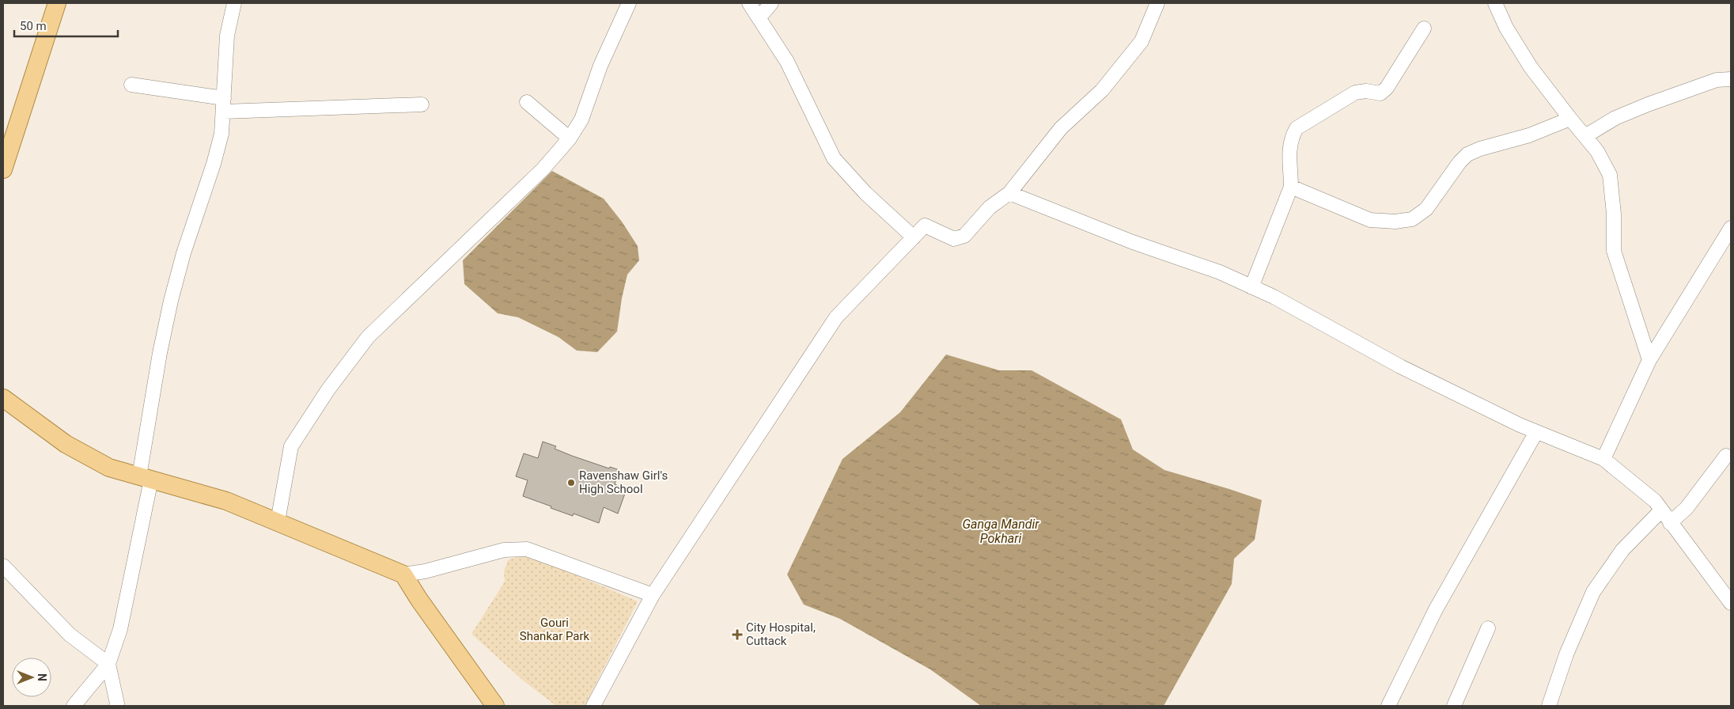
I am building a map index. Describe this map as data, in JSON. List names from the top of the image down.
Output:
{
  "water": ["Ganga Mandir Pokhari"],
  "parks": ["Gouri Shankar Park"],
  "places": {
    "other": ["Ravenshaw Girl's High School"],
    "health": ["City Hospital, Cuttack"]
  },
  "scale_bar": "50 m",
  "north": "right"
}
